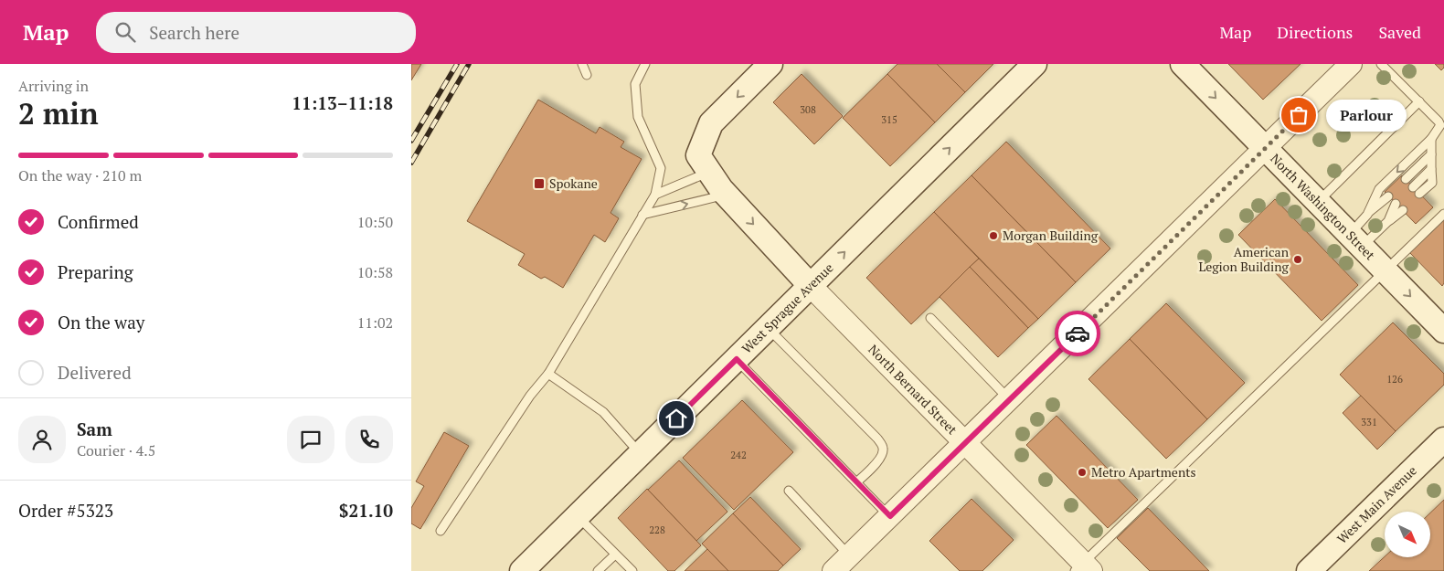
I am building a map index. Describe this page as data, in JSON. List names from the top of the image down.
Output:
{
  "streets": {
    "main road": ["North Washington Street", "West Sprague Avenue", "West Main Avenue"],
    "street": ["North Bernard Street"]
  },
  "crossings": [
    ["West Sprague Avenue", "North Bernard Street"]
  ],
  "one_way": ["North Washington Street", "West Sprague Avenue"],
  "places": {
    "other": [
      "Parlour",
      "Morgan Building",
      "American Legion Building",
      "Metro Apartments"
    ],
    "transit": ["Spokane"]
  },
  "house_numbers": [
    "308",
    "315",
    "126",
    "331",
    "242",
    "228"
  ],
  "north": "bottom right",
  "page": {
    "header": "Map",
    "search": "Search here",
    "nav": ["Map", "Directions", "Saved"],
    "heading": ["2 min", "Arriving in", "11:13–11:18"],
    "panel": [
      "Sam",
      "Courier · 4.5",
      "Order #5323",
      "$21.10"
    ],
    "bubble": "Parlour",
    "bar": "On the way · 210 m",
    "list": [
      ["Confirmed", "10:50"],
      ["Preparing", "10:58"],
      ["On the way", "11:02"],
      "Delivered"
    ]
  }
}
